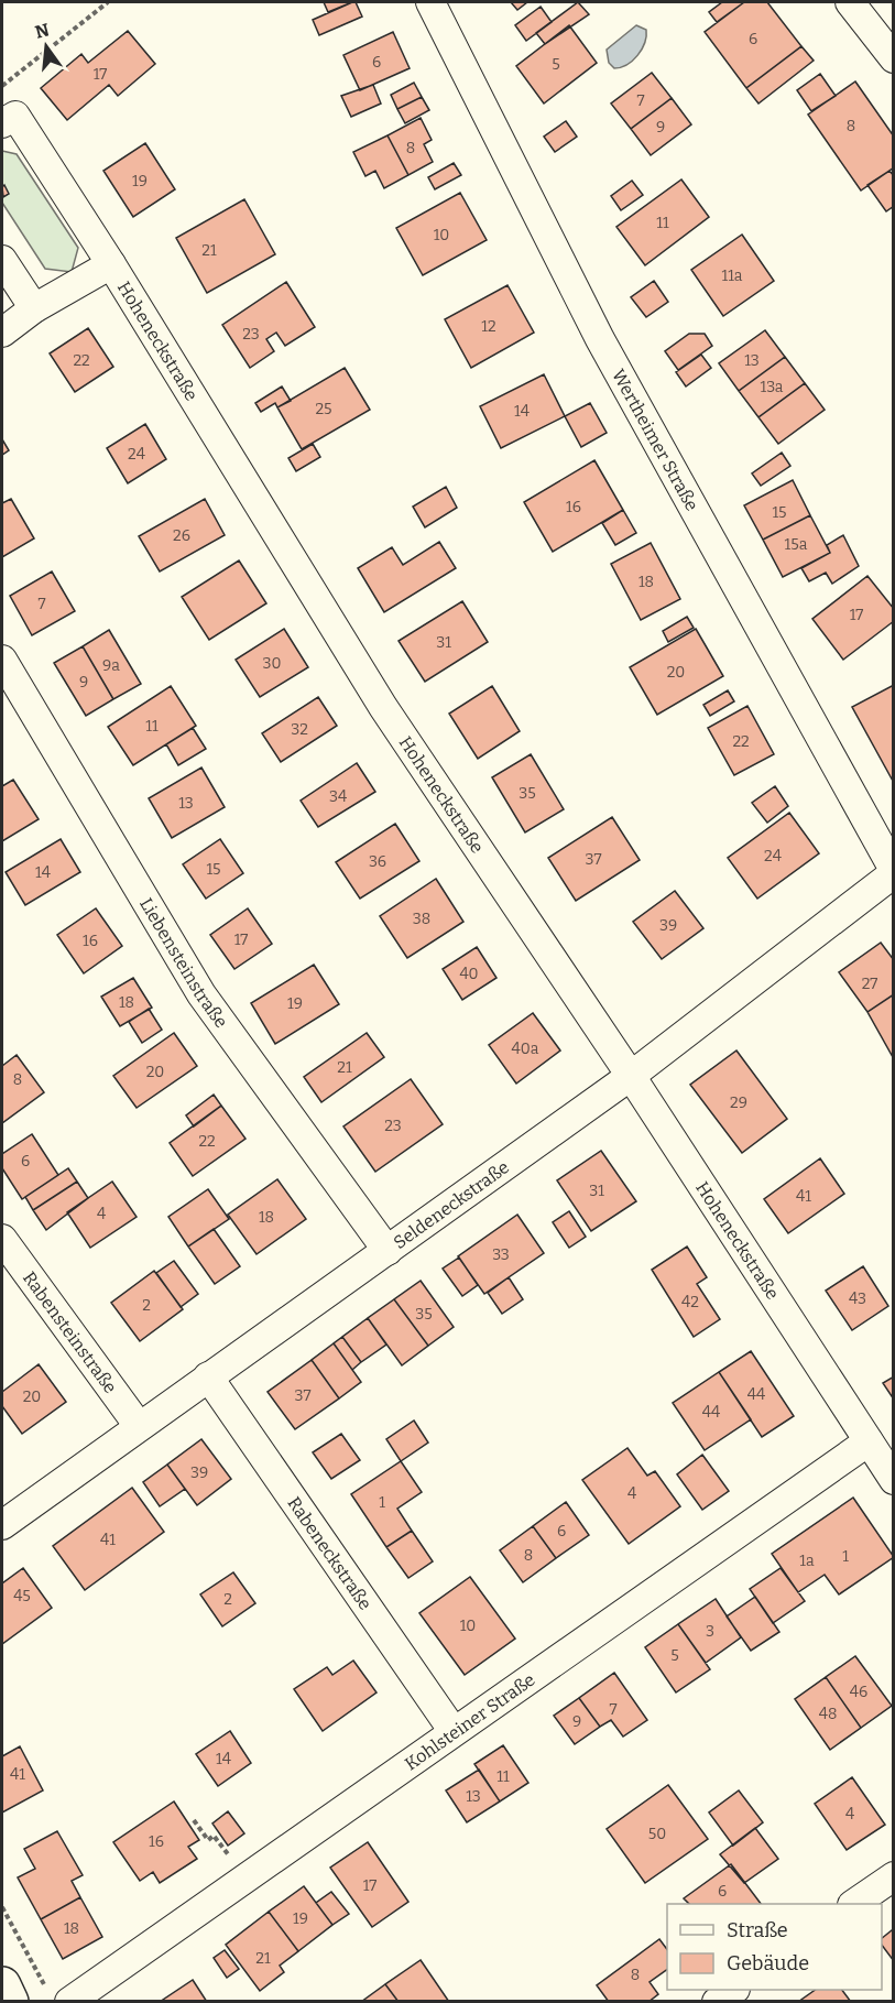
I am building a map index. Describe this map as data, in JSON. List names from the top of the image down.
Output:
{
  "streets": {
    "street": [
      "Hoheneckstraße",
      "Wertheimer Straße",
      "Liebensteinstraße",
      "Seldeneckstraße",
      "Rabensteinstraße",
      "Rabeneckstraße",
      "Kohlsteiner Straße"
    ]
  },
  "crossings": [
    ["Hoheneckstraße", "Seldeneckstraße"],
    ["Hoheneckstraße", "Kohlsteiner Straße"],
    ["Wertheimer Straße", "Seldeneckstraße"],
    ["Liebensteinstraße", "Seldeneckstraße"],
    ["Seldeneckstraße", "Rabensteinstraße"],
    ["Seldeneckstraße", "Rabeneckstraße"],
    ["Rabeneckstraße", "Kohlsteiner Straße"]
  ],
  "house_numbers": [
    "6",
    "6",
    "5",
    "17",
    "7",
    "8",
    "9",
    "8",
    "19",
    "11",
    "10",
    "21",
    "11a",
    "12",
    "23",
    "22",
    "13",
    "13a",
    "25",
    "14",
    "24",
    "16",
    "15",
    "26",
    "15a",
    "18",
    "7",
    "17",
    "31",
    "30",
    "9a",
    "20",
    "9",
    "11",
    "32",
    "22",
    "35",
    "34",
    "13",
    "24",
    "37",
    "36",
    "15",
    "14",
    "38",
    "39",
    "17",
    "16",
    "40",
    "27",
    "18",
    "19",
    "40a",
    "21",
    "20",
    "8",
    "29",
    "23",
    "22",
    "6",
    "31",
    "41",
    "4",
    "18",
    "33",
    "43",
    "42",
    "2",
    "35",
    "44",
    "37",
    "20",
    "44",
    "39",
    "4",
    "1",
    "6",
    "41",
    "8",
    "1",
    "1a",
    "45",
    "2",
    "10",
    "3",
    "5",
    "46",
    "7",
    "48",
    "9",
    "14",
    "41",
    "11",
    "13",
    "4",
    "50",
    "16",
    "17",
    "6",
    "19",
    "18",
    "21",
    "8"
  ],
  "legend": ["Straße", "Gebäude"],
  "north": "top"
}
